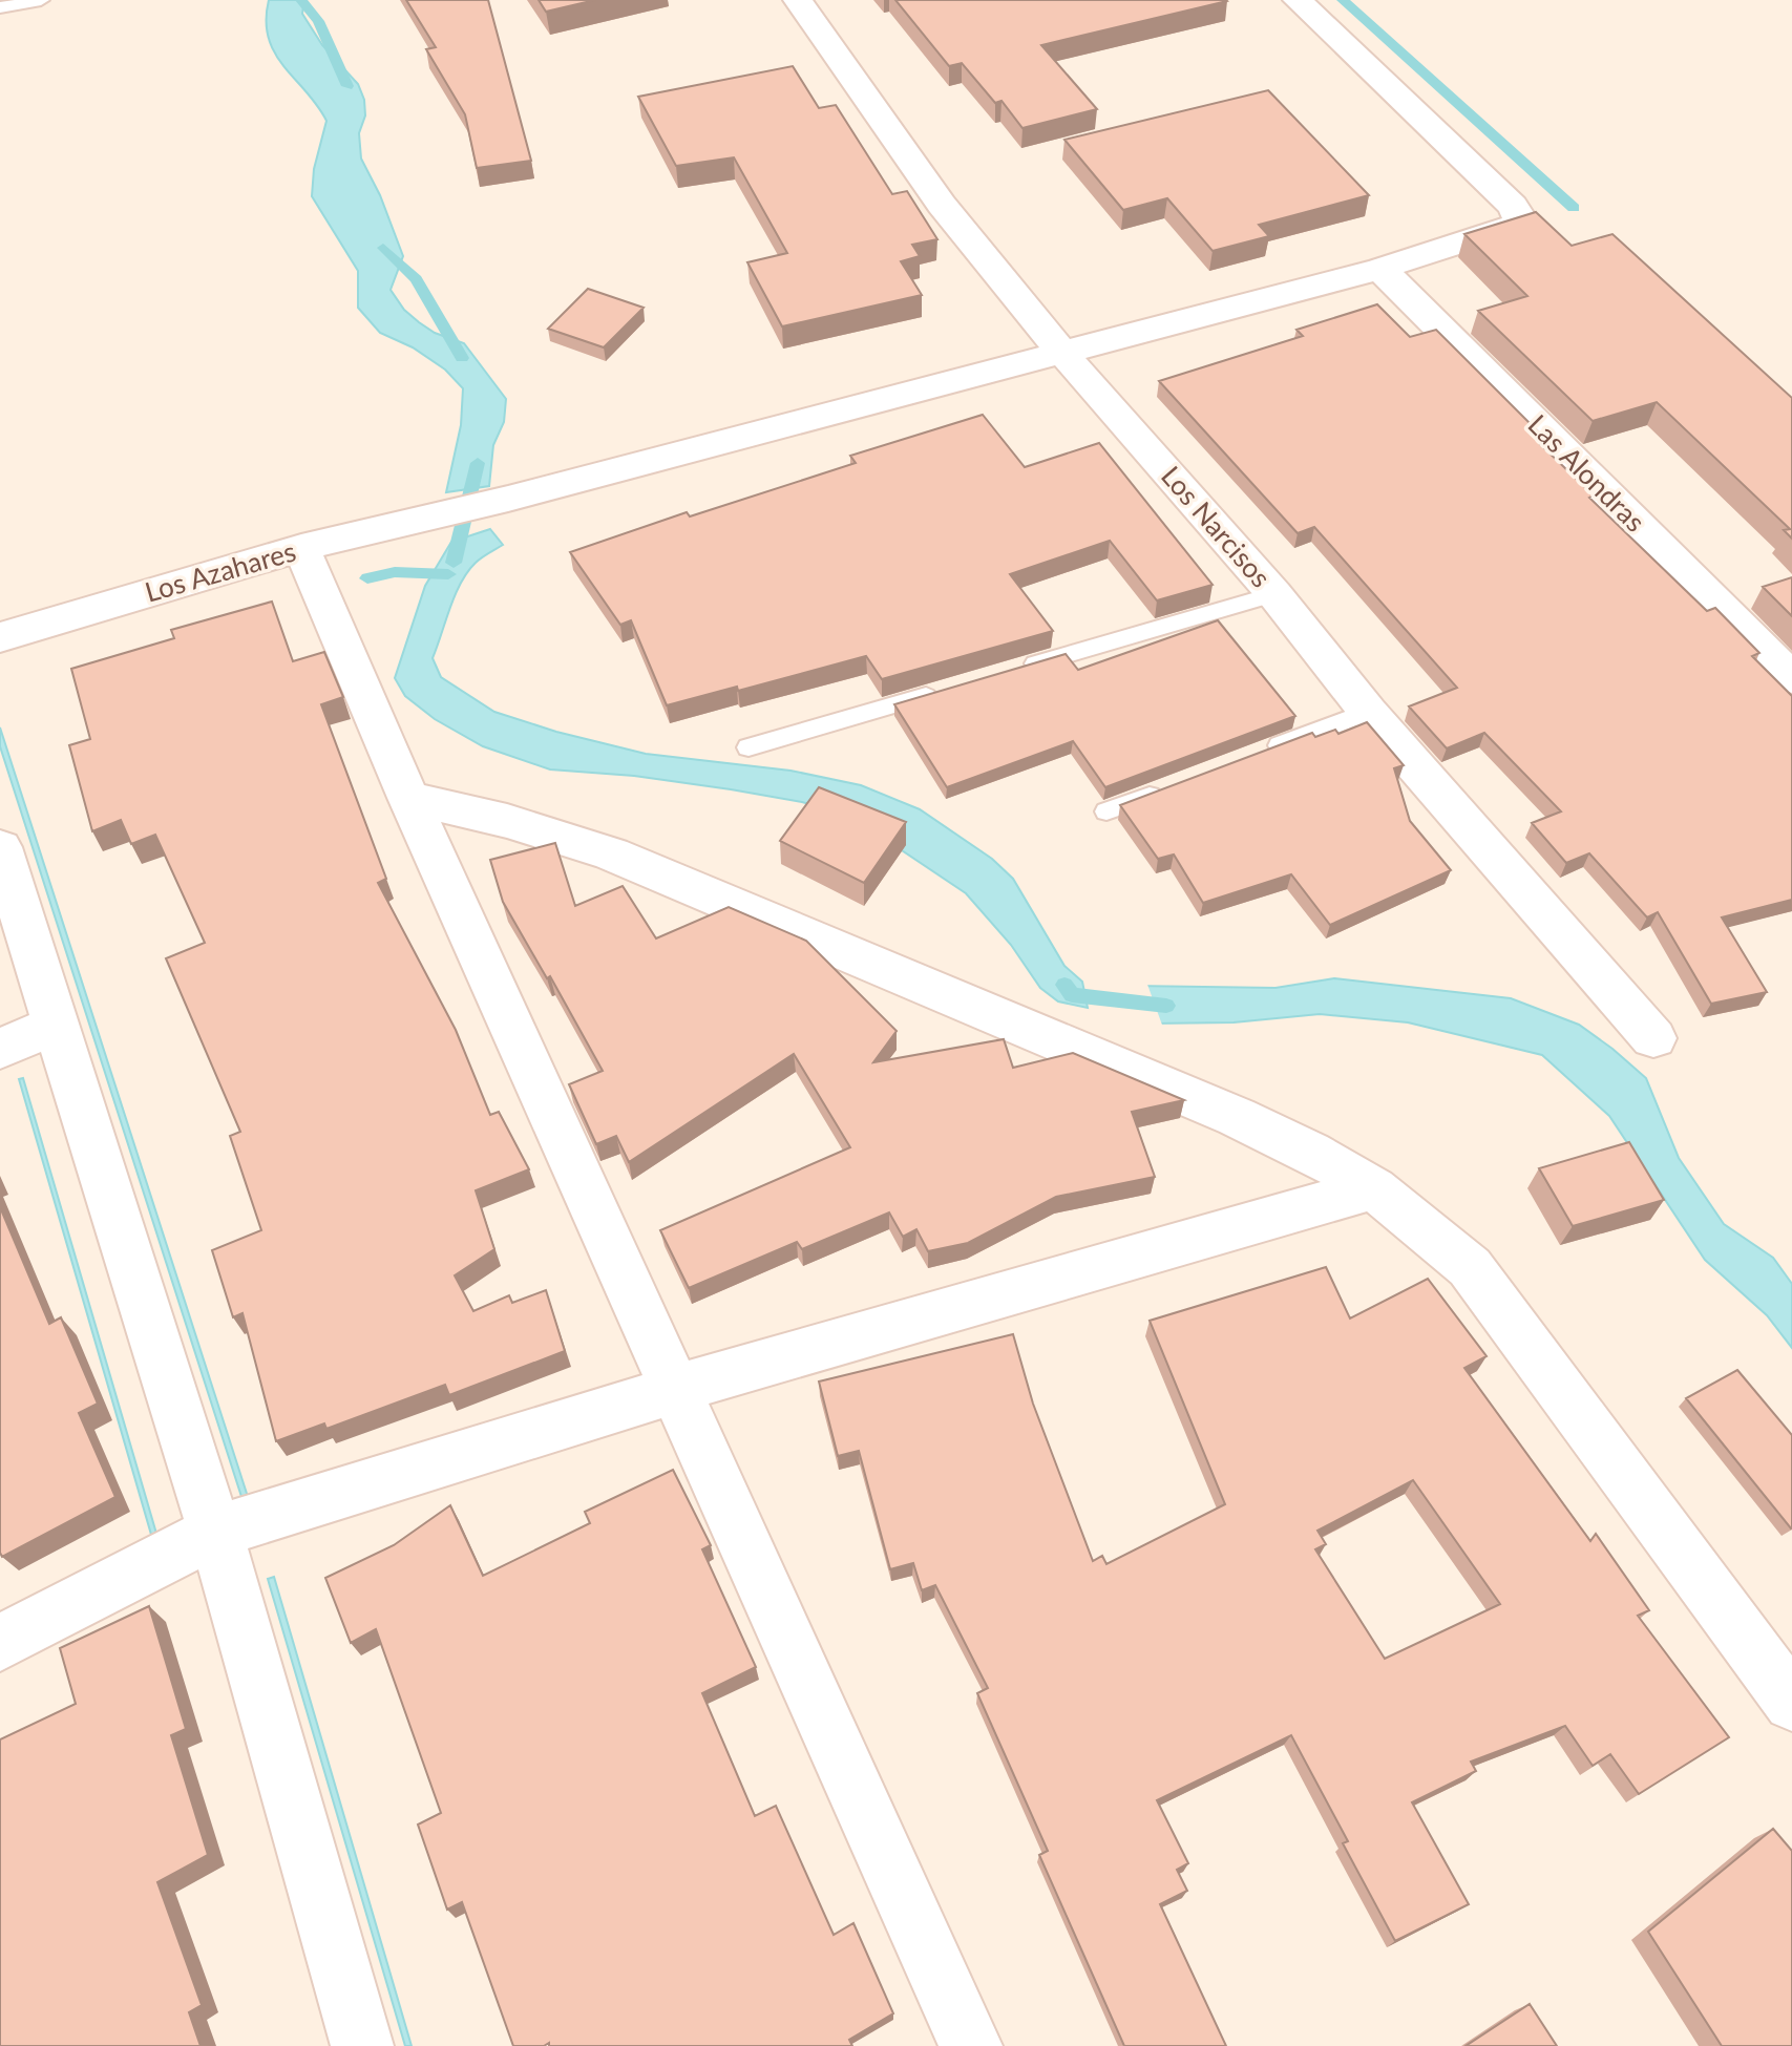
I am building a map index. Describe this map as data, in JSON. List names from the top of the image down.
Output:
{
  "streets": {
    "street": ["Las Alondras", "Los Narcisos", "Los Azahares"]
  },
  "crossings": [
    ["Las Alondras", "Los Azahares"],
    ["Los Narcisos", "Los Azahares"]
  ]
}
